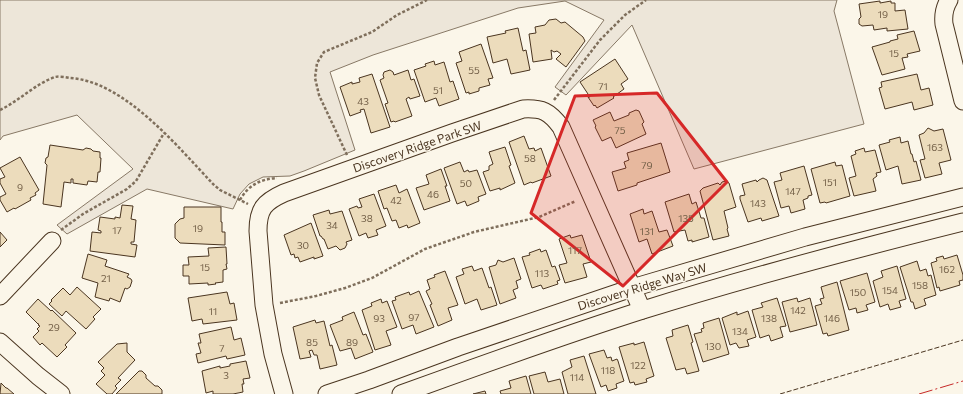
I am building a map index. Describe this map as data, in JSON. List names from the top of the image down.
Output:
{
  "streets": {
    "street": ["Discovery Ridge Park SW", "Discovery Ridge Way SW"]
  },
  "house_numbers": [
    "19",
    "15",
    "55",
    "71",
    "51",
    "43",
    "75",
    "163",
    "58",
    "79",
    "151",
    "50",
    "9",
    "147",
    "46",
    "42",
    "143",
    "38",
    "135",
    "34",
    "19",
    "17",
    "131",
    "30",
    "117",
    "15",
    "162",
    "113",
    "21",
    "158",
    "154",
    "150",
    "142",
    "11",
    "97",
    "93",
    "138",
    "146",
    "29",
    "134",
    "85",
    "89",
    "130",
    "7",
    "122",
    "118",
    "3",
    "114"
  ]
}
